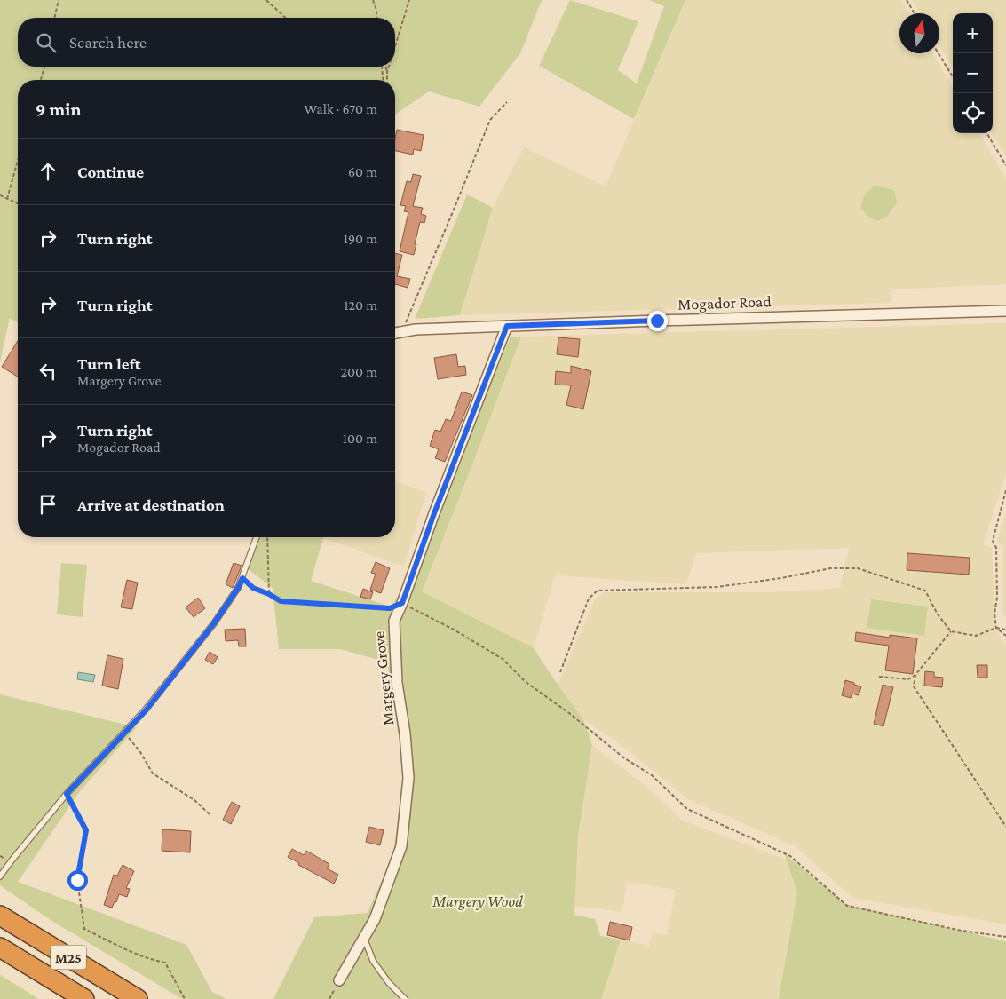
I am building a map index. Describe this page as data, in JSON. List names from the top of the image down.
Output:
{
  "streets": {
    "highway": ["M25"],
    "street": ["Mogador Road", "Margery Grove"]
  },
  "crossings": [
    ["Mogador Road", "Margery Grove"]
  ],
  "parks": ["Margery Wood"],
  "north": "top",
  "page": {
    "map_buttons": ["+", "−"],
    "search": "Search here",
    "heading": ["9 min", "Walk · 670 m"],
    "list": [
      ["Continue", "60 m"],
      ["Turn right", "190 m"],
      ["Turn right", "120 m"],
      ["Turn left", "Margery Grove", "200 m"],
      ["Turn right", "Mogador Road", "100 m"],
      "Arrive at destination"
    ]
  }
}
